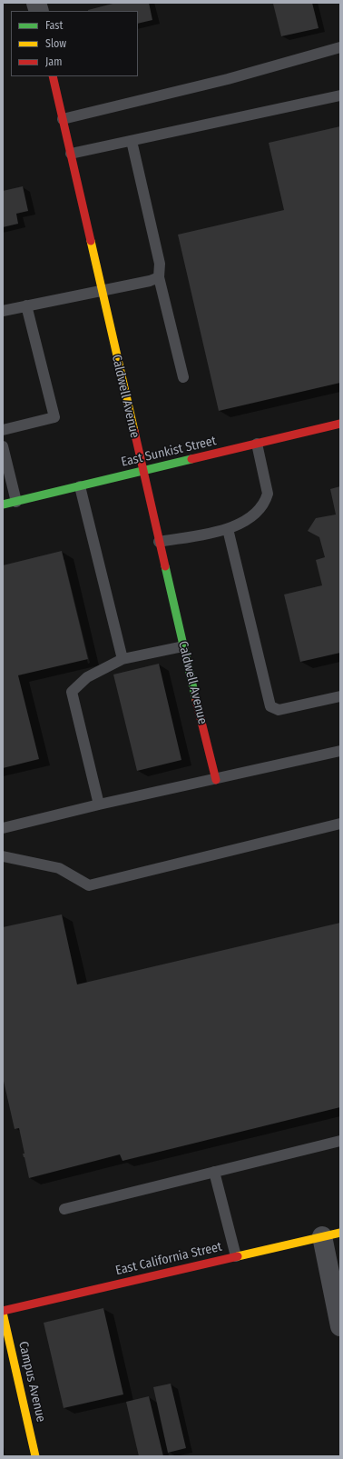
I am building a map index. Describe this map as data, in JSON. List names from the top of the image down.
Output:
{
  "streets": {
    "street": [
      "Caldwell Avenue",
      "East Sunkist Street",
      "East California Street",
      "Campus Avenue"
    ]
  },
  "crossings": [
    ["Caldwell Avenue", "East Sunkist Street"],
    ["East California Street", "Campus Avenue"]
  ],
  "legend": ["Fast", "Slow", "Jam"]
}
